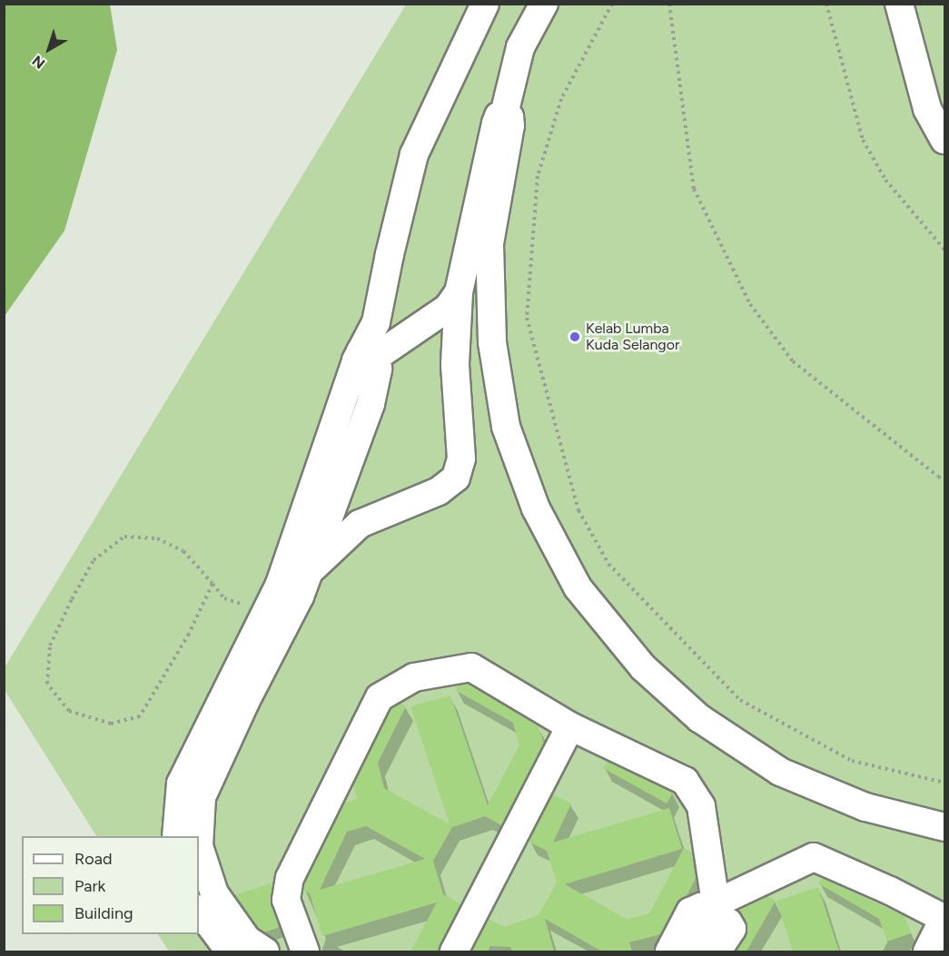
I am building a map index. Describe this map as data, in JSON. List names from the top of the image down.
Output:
{
  "places": ["Kelab Lumba Kuda Selangor"],
  "legend": ["Road", "Park", "Building"],
  "north": "bottom left"
}
